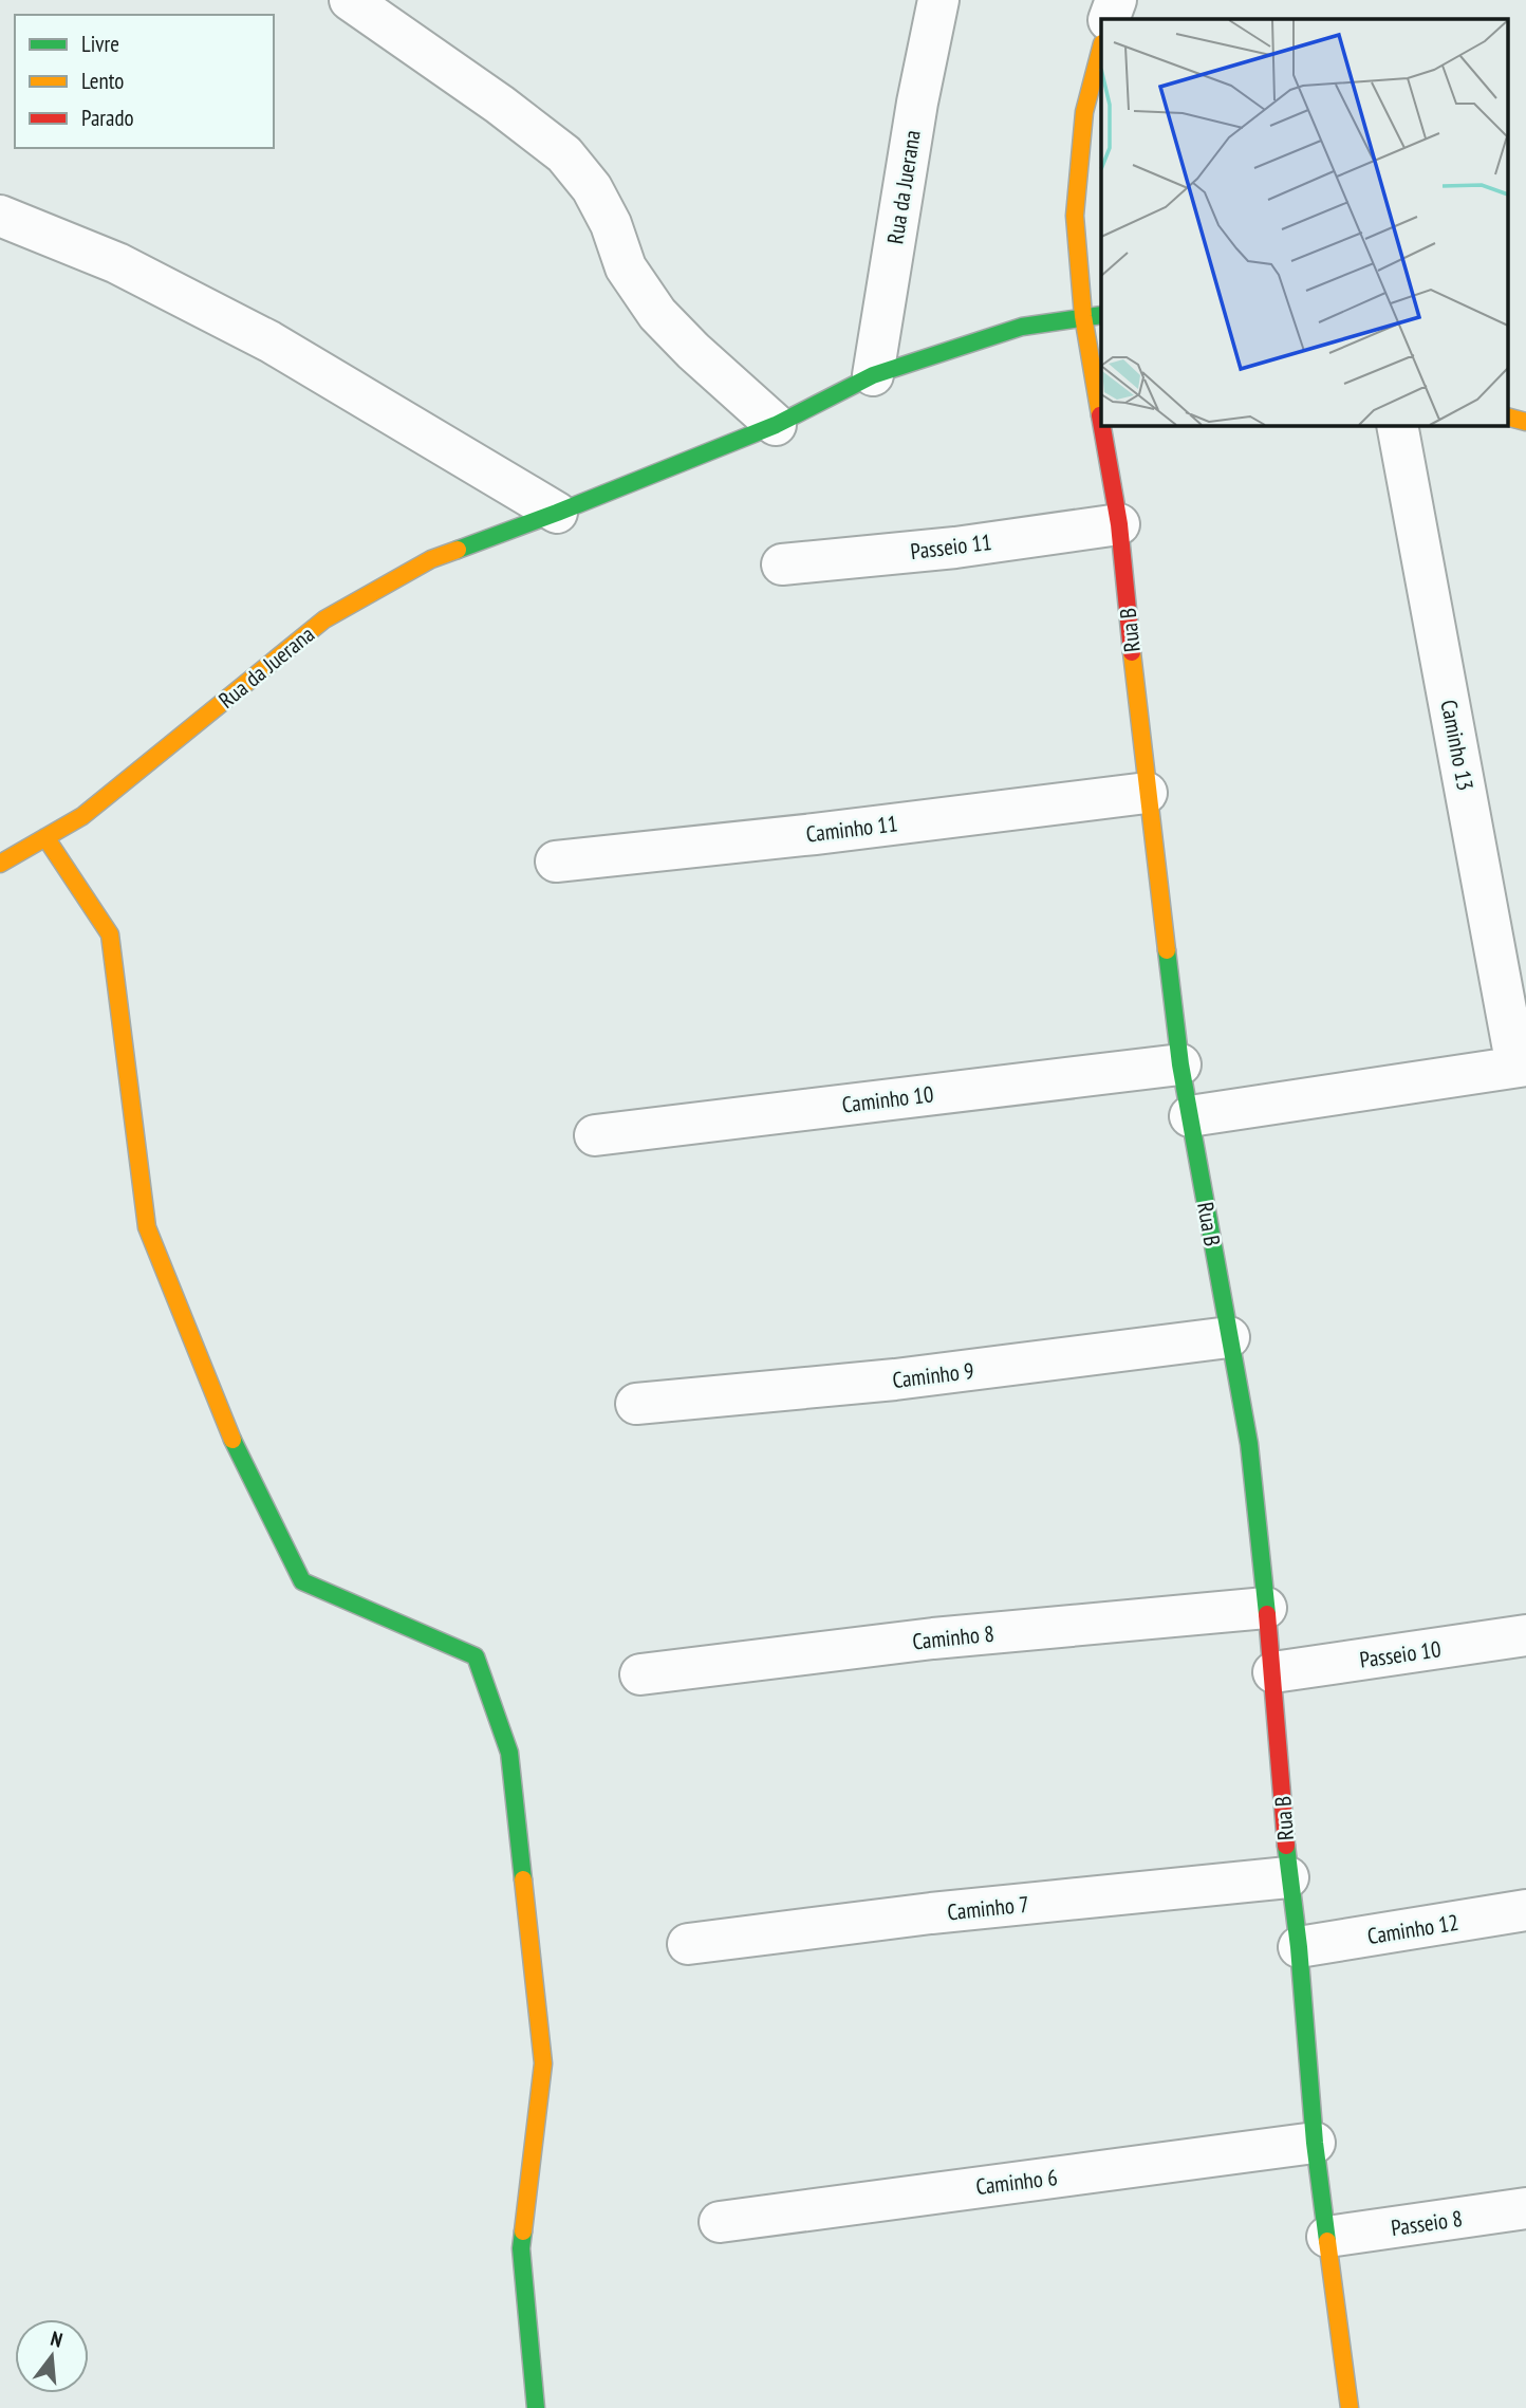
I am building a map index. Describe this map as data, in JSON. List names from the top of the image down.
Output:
{
  "streets": {
    "street": [
      "Rua da Juerana",
      "Passeio 11",
      "Rua B",
      "Caminho 13",
      "Caminho 11",
      "Caminho 10",
      "Caminho 9",
      "Caminho 8",
      "Passeio 10",
      "Caminho 7",
      "Caminho 12",
      "Caminho 6",
      "Passeio 8"
    ]
  },
  "crossings": [
    ["Rua da Juerana", "Rua B"],
    ["Passeio 11", "Rua B"],
    ["Rua B", "Caminho 11"],
    ["Rua B", "Caminho 10"],
    ["Rua B", "Caminho 9"],
    ["Rua B", "Caminho 8"],
    ["Rua B", "Passeio 10"],
    ["Rua B", "Caminho 7"],
    ["Rua B", "Caminho 12"],
    ["Rua B", "Caminho 6"],
    ["Rua B", "Passeio 8"]
  ],
  "legend": ["Livre", "Lento", "Parado"],
  "north": "top"
}
